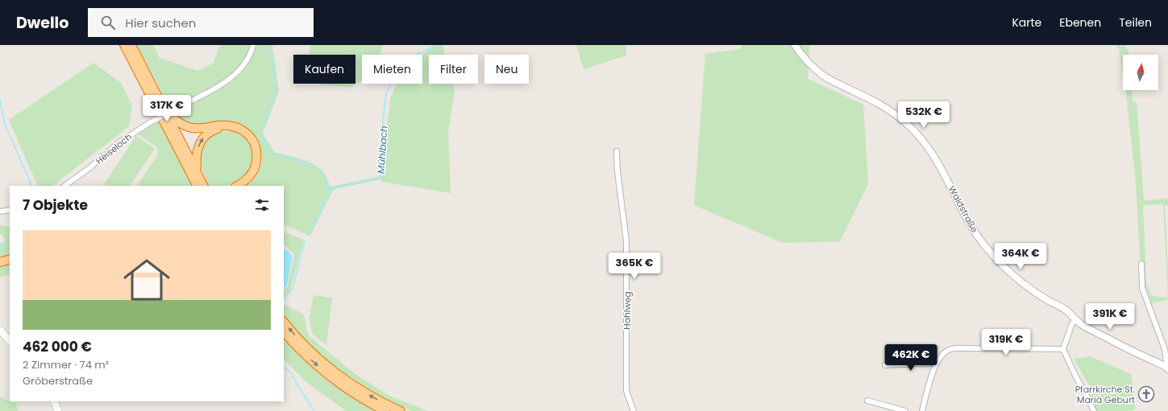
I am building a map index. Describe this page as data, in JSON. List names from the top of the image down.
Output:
{
  "streets": {
    "street": ["Heiseloch", "Waldstraße", "Hohlweg"]
  },
  "water": ["Mühlbach"],
  "places": {
    "church": ["Pfarrkirche St. Mariä Geburt"]
  },
  "north": "top",
  "page": {
    "header": "Dwello",
    "search": "Hier suchen",
    "nav": ["Karte", "Ebenen", "Teilen"],
    "chip": [
      "Kaufen",
      "Mieten",
      "Filter",
      "Neu"
    ],
    "price": [
      "317K €",
      "532K €",
      "364K €",
      "365K €",
      "391K €",
      "319K €",
      "462K €"
    ],
    "heading": "7 Objekte",
    "list": [
      {
        "name": "462 000 €",
        "note": "2 Zimmer · 74 m² · Gröberstraße"
      }
    ]
  }
}
